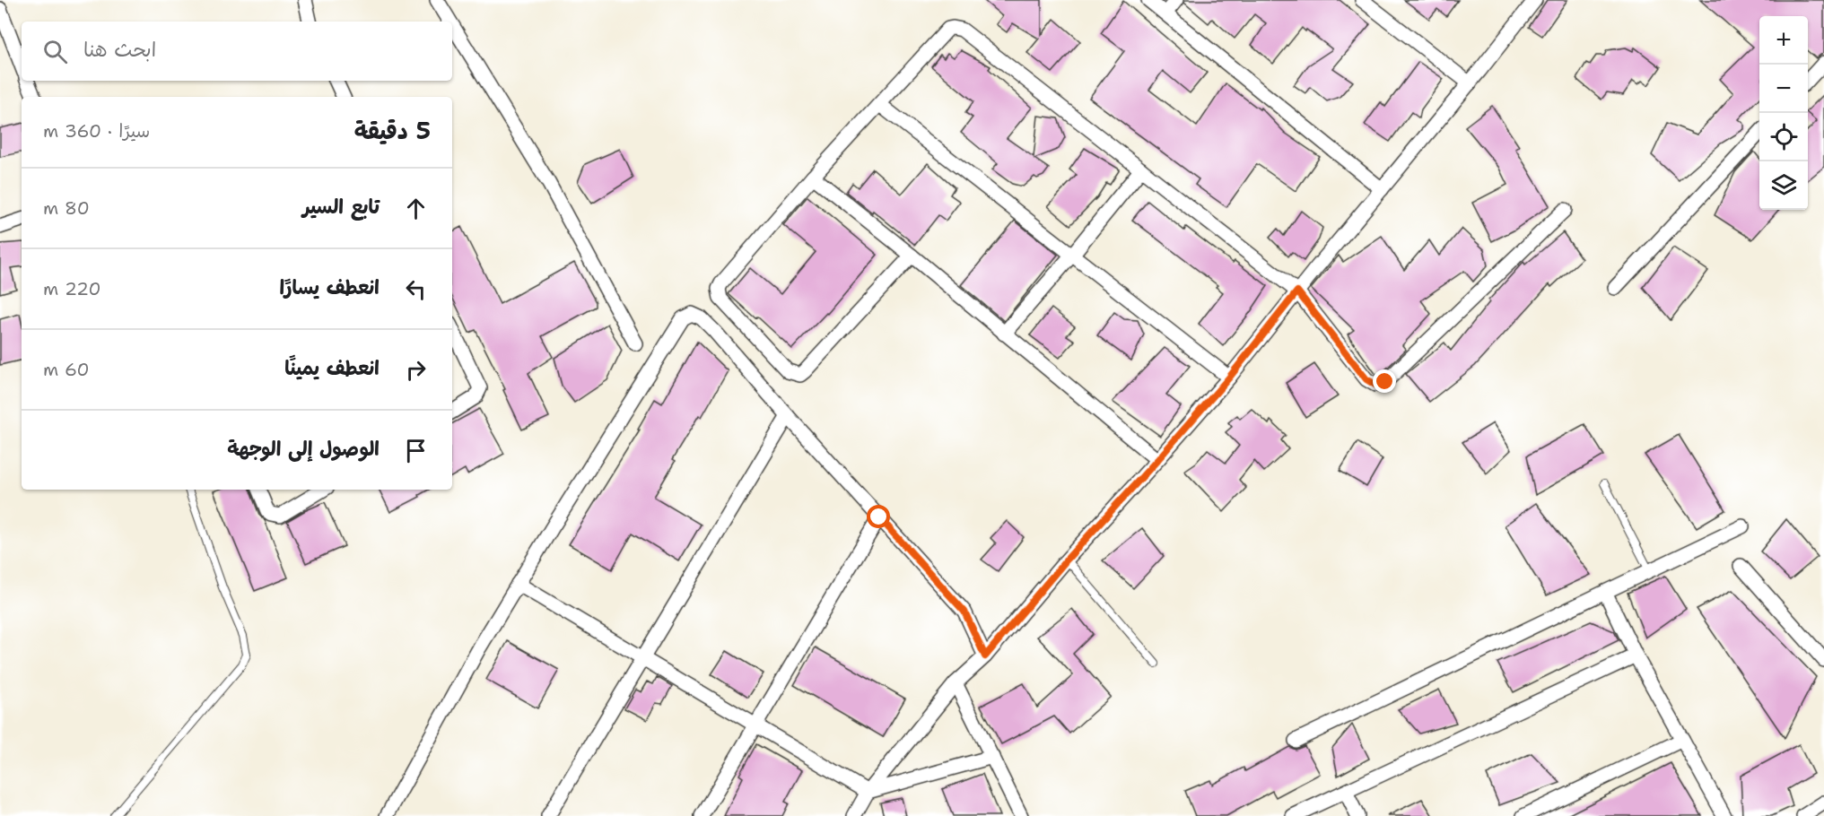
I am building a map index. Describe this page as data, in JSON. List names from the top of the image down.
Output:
{
  "page": {
    "map_buttons": ["+", "−"],
    "search": "ابحث هنا",
    "heading": ["5 دقيقة", "سيرًا · 360 m"],
    "list": [
      ["تابع السير", "80 m"],
      ["انعطف يسارًا", "220 m"],
      ["انعطف يمينًا", "60 m"],
      "الوصول إلى الوجهة"
    ]
  }
}
